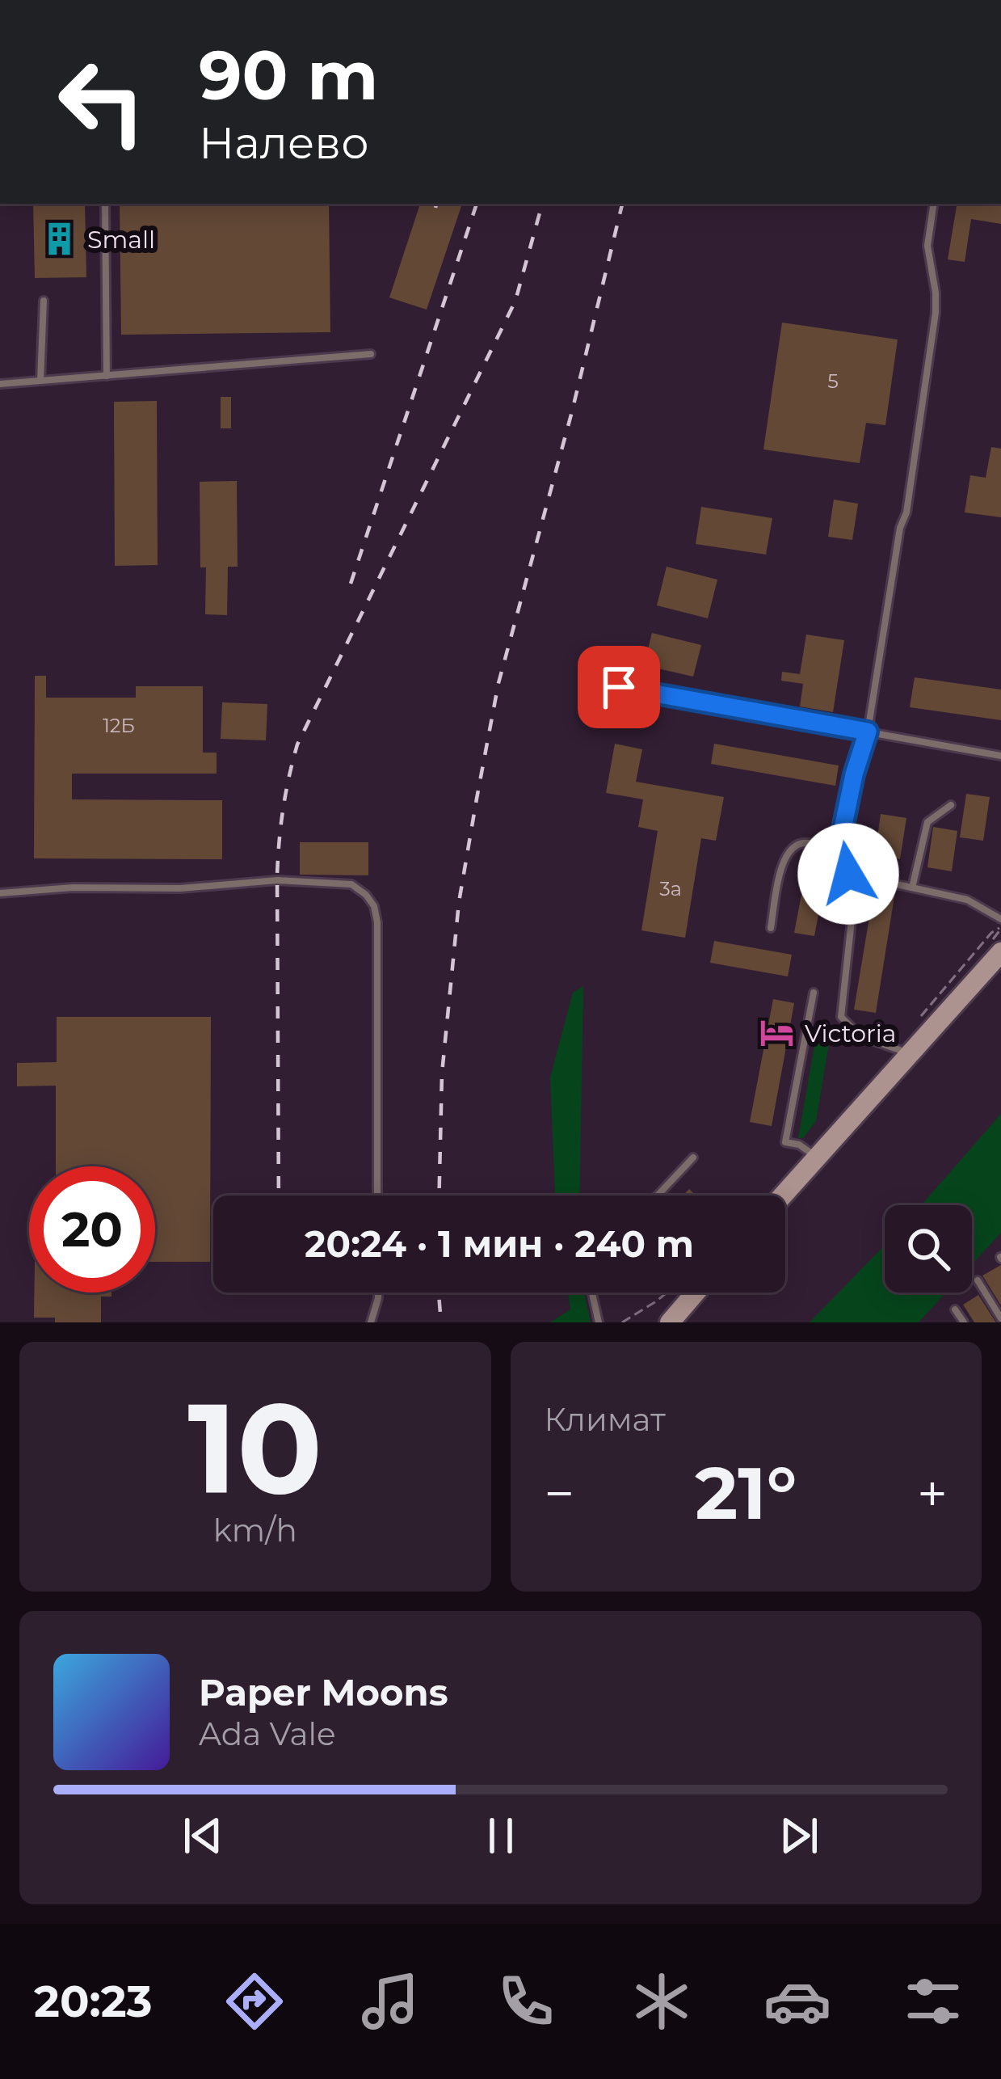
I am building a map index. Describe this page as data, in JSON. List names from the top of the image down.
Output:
{
  "places": {
    "building": ["Small"],
    "hotel": ["Victoria"]
  },
  "house_numbers": ["5", "12Б", "3а"],
  "page": {
    "turn": ["90 m", "Налево"],
    "limit": "20",
    "trip": "20:24 · 1 мин · 240 m",
    "tile": [
      ["10", "km/h"],
      "Климат"
    ],
    "heat": ["−", "21°", "+"],
    "song": ["Paper Moons", "Ada Vale"],
    "tabs": "20:23"
  }
}
